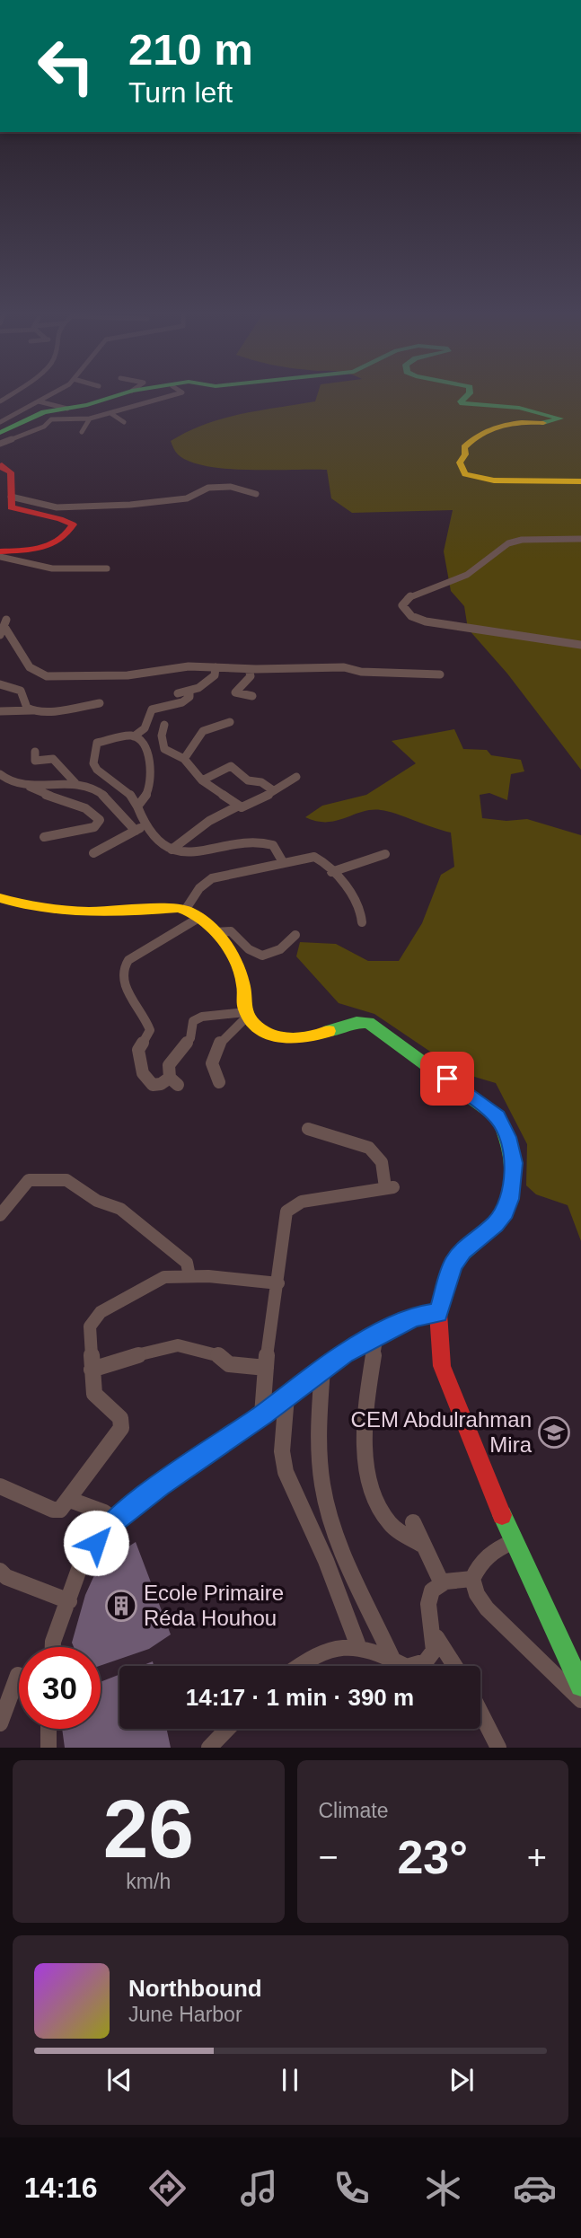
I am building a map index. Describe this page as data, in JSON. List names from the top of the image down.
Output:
{
  "places": {
    "school or university": ["CEM Abdulrahman Mira"],
    "building": ["Ecole Primaire Réda Houhou"]
  },
  "page": {
    "turn": ["210 m", "Turn left"],
    "limit": "30",
    "trip": "14:17 · 1 min · 390 m",
    "tile": [
      ["26", "km/h"],
      "Climate"
    ],
    "heat": ["−", "23°", "+"],
    "song": ["Northbound", "June Harbor"],
    "tabs": "14:16"
  }
}
